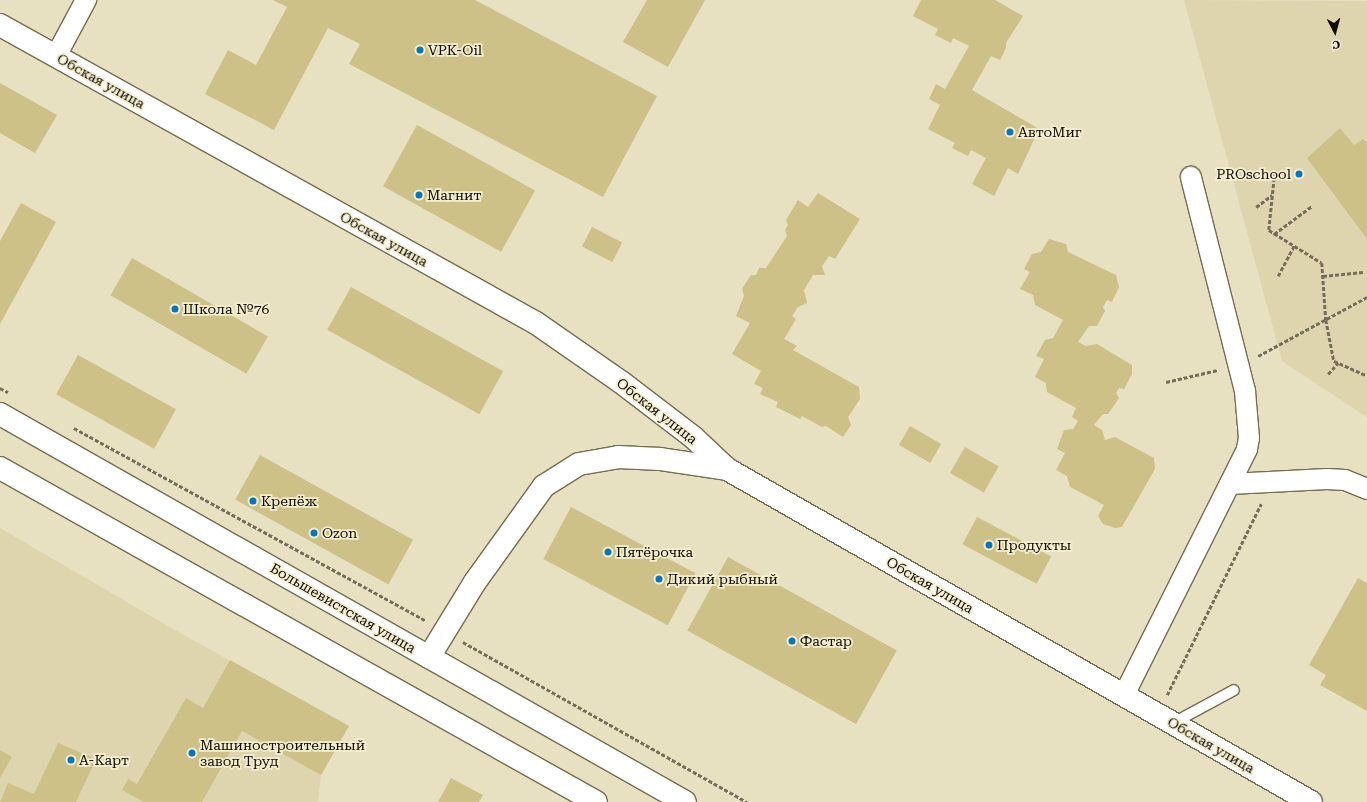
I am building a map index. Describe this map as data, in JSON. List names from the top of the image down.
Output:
{
  "streets": {
    "main road": ["Обская улица", "Большевистская улица"]
  },
  "places": [
    "VPK-Oil",
    "АвтоМиг",
    "PROschool",
    "Магнит",
    "Школа №76",
    "Крепёж",
    "Ozon",
    "Продукты",
    "Пятёрочка",
    "Дикий рыбный",
    "Фастар",
    "Машиностроительный завод Труд",
    "А-Карт"
  ],
  "north": "bottom"
}
